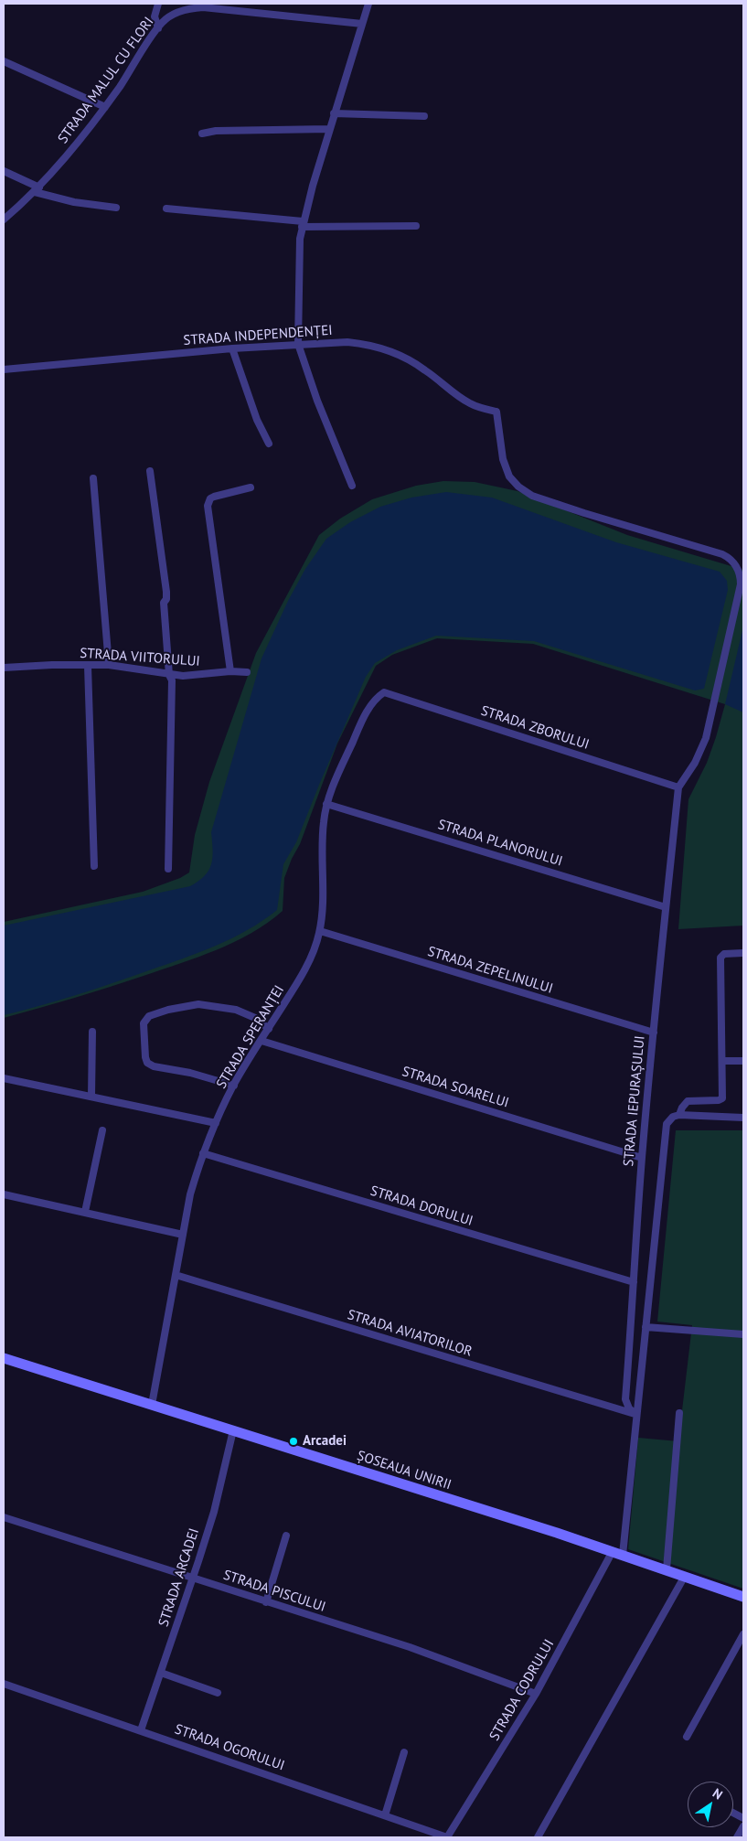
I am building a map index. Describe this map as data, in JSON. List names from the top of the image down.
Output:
{
  "streets": {
    "main road": ["ȘOSEAUA UNIRII"],
    "street": [
      "STRADA MALUL CU FLORI",
      "STRADA INDEPENDENȚEI",
      "STRADA VIITORULUI",
      "STRADA ZBORULUI",
      "STRADA PLANORULUI",
      "STRADA ZEPELINULUI",
      "STRADA SPERANȚEI",
      "STRADA SOARELUI",
      "STRADA IEPURAȘULUI",
      "STRADA DORULUI",
      "STRADA AVIATORILOR",
      "STRADA ARCADEI",
      "STRADA PISCULUI",
      "STRADA CODRULUI",
      "STRADA OGORULUI"
    ]
  },
  "crossings": [
    ["STRADA ZBORULUI", "STRADA SPERANȚEI"],
    ["STRADA ZBORULUI", "STRADA IEPURAȘULUI"],
    ["STRADA PLANORULUI", "STRADA SPERANȚEI"],
    ["STRADA PLANORULUI", "STRADA IEPURAȘULUI"],
    ["STRADA ZEPELINULUI", "STRADA SPERANȚEI"],
    ["STRADA ZEPELINULUI", "STRADA IEPURAȘULUI"],
    ["STRADA SPERANȚEI", "STRADA SOARELUI"],
    ["STRADA SPERANȚEI", "STRADA DORULUI"],
    ["STRADA SPERANȚEI", "STRADA AVIATORILOR"],
    ["STRADA SPERANȚEI", "ȘOSEAUA UNIRII"],
    ["STRADA SOARELUI", "STRADA IEPURAȘULUI"],
    ["STRADA IEPURAȘULUI", "STRADA DORULUI"],
    ["STRADA IEPURAȘULUI", "STRADA AVIATORILOR"],
    ["ȘOSEAUA UNIRII", "STRADA ARCADEI"],
    ["ȘOSEAUA UNIRII", "STRADA CODRULUI"],
    ["STRADA ARCADEI", "STRADA PISCULUI"],
    ["STRADA ARCADEI", "STRADA OGORULUI"],
    ["STRADA PISCULUI", "STRADA CODRULUI"],
    ["STRADA CODRULUI", "STRADA OGORULUI"]
  ],
  "places": ["Arcadei"],
  "north": "top right"
}
